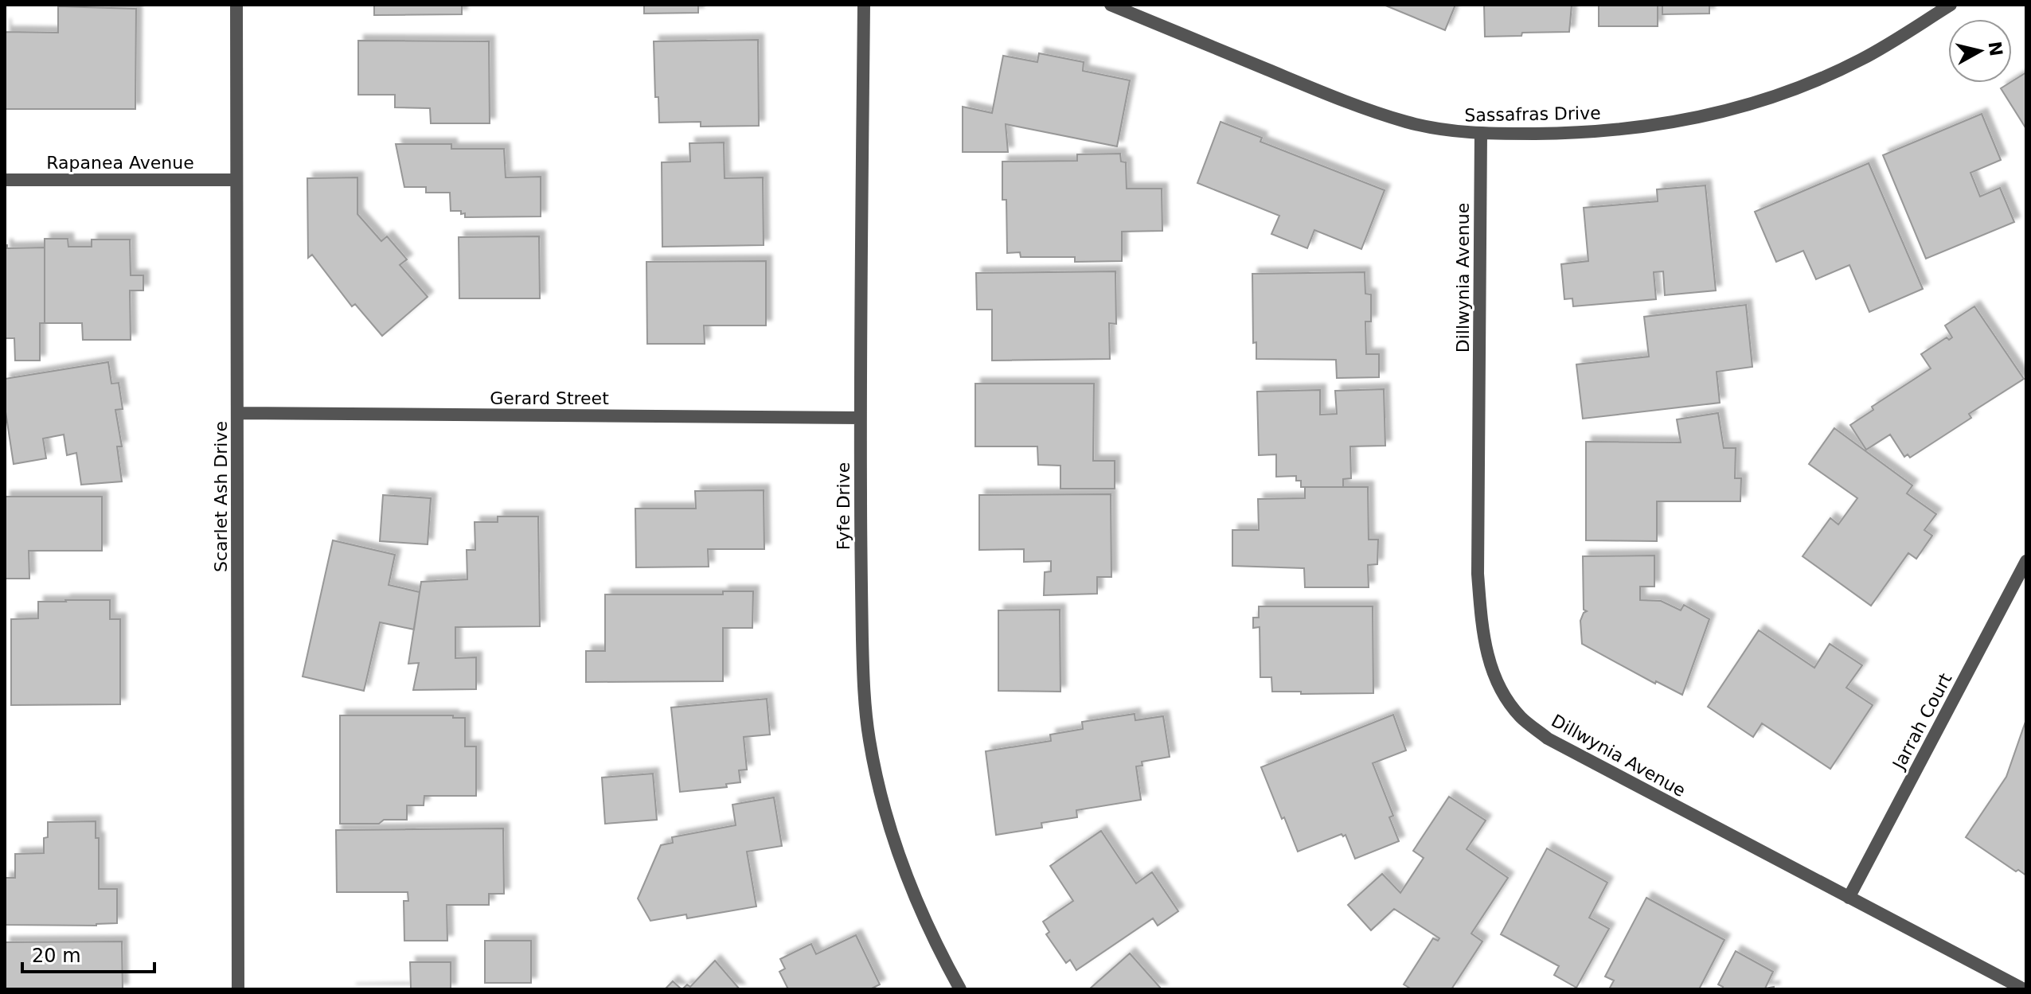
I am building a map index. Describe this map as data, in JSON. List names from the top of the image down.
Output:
{
  "streets": {
    "street": [
      "Sassafras Drive",
      "Rapanea Avenue",
      "Dillwynia Avenue",
      "Gerard Street",
      "Scarlet Ash Drive",
      "Fyfe Drive",
      "Jarrah Court"
    ]
  },
  "crossings": [
    ["Sassafras Drive", "Dillwynia Avenue"],
    ["Rapanea Avenue", "Scarlet Ash Drive"],
    ["Dillwynia Avenue", "Jarrah Court"],
    ["Gerard Street", "Scarlet Ash Drive"],
    ["Gerard Street", "Fyfe Drive"]
  ],
  "scale_bar": "20 m",
  "north": "right"
}
